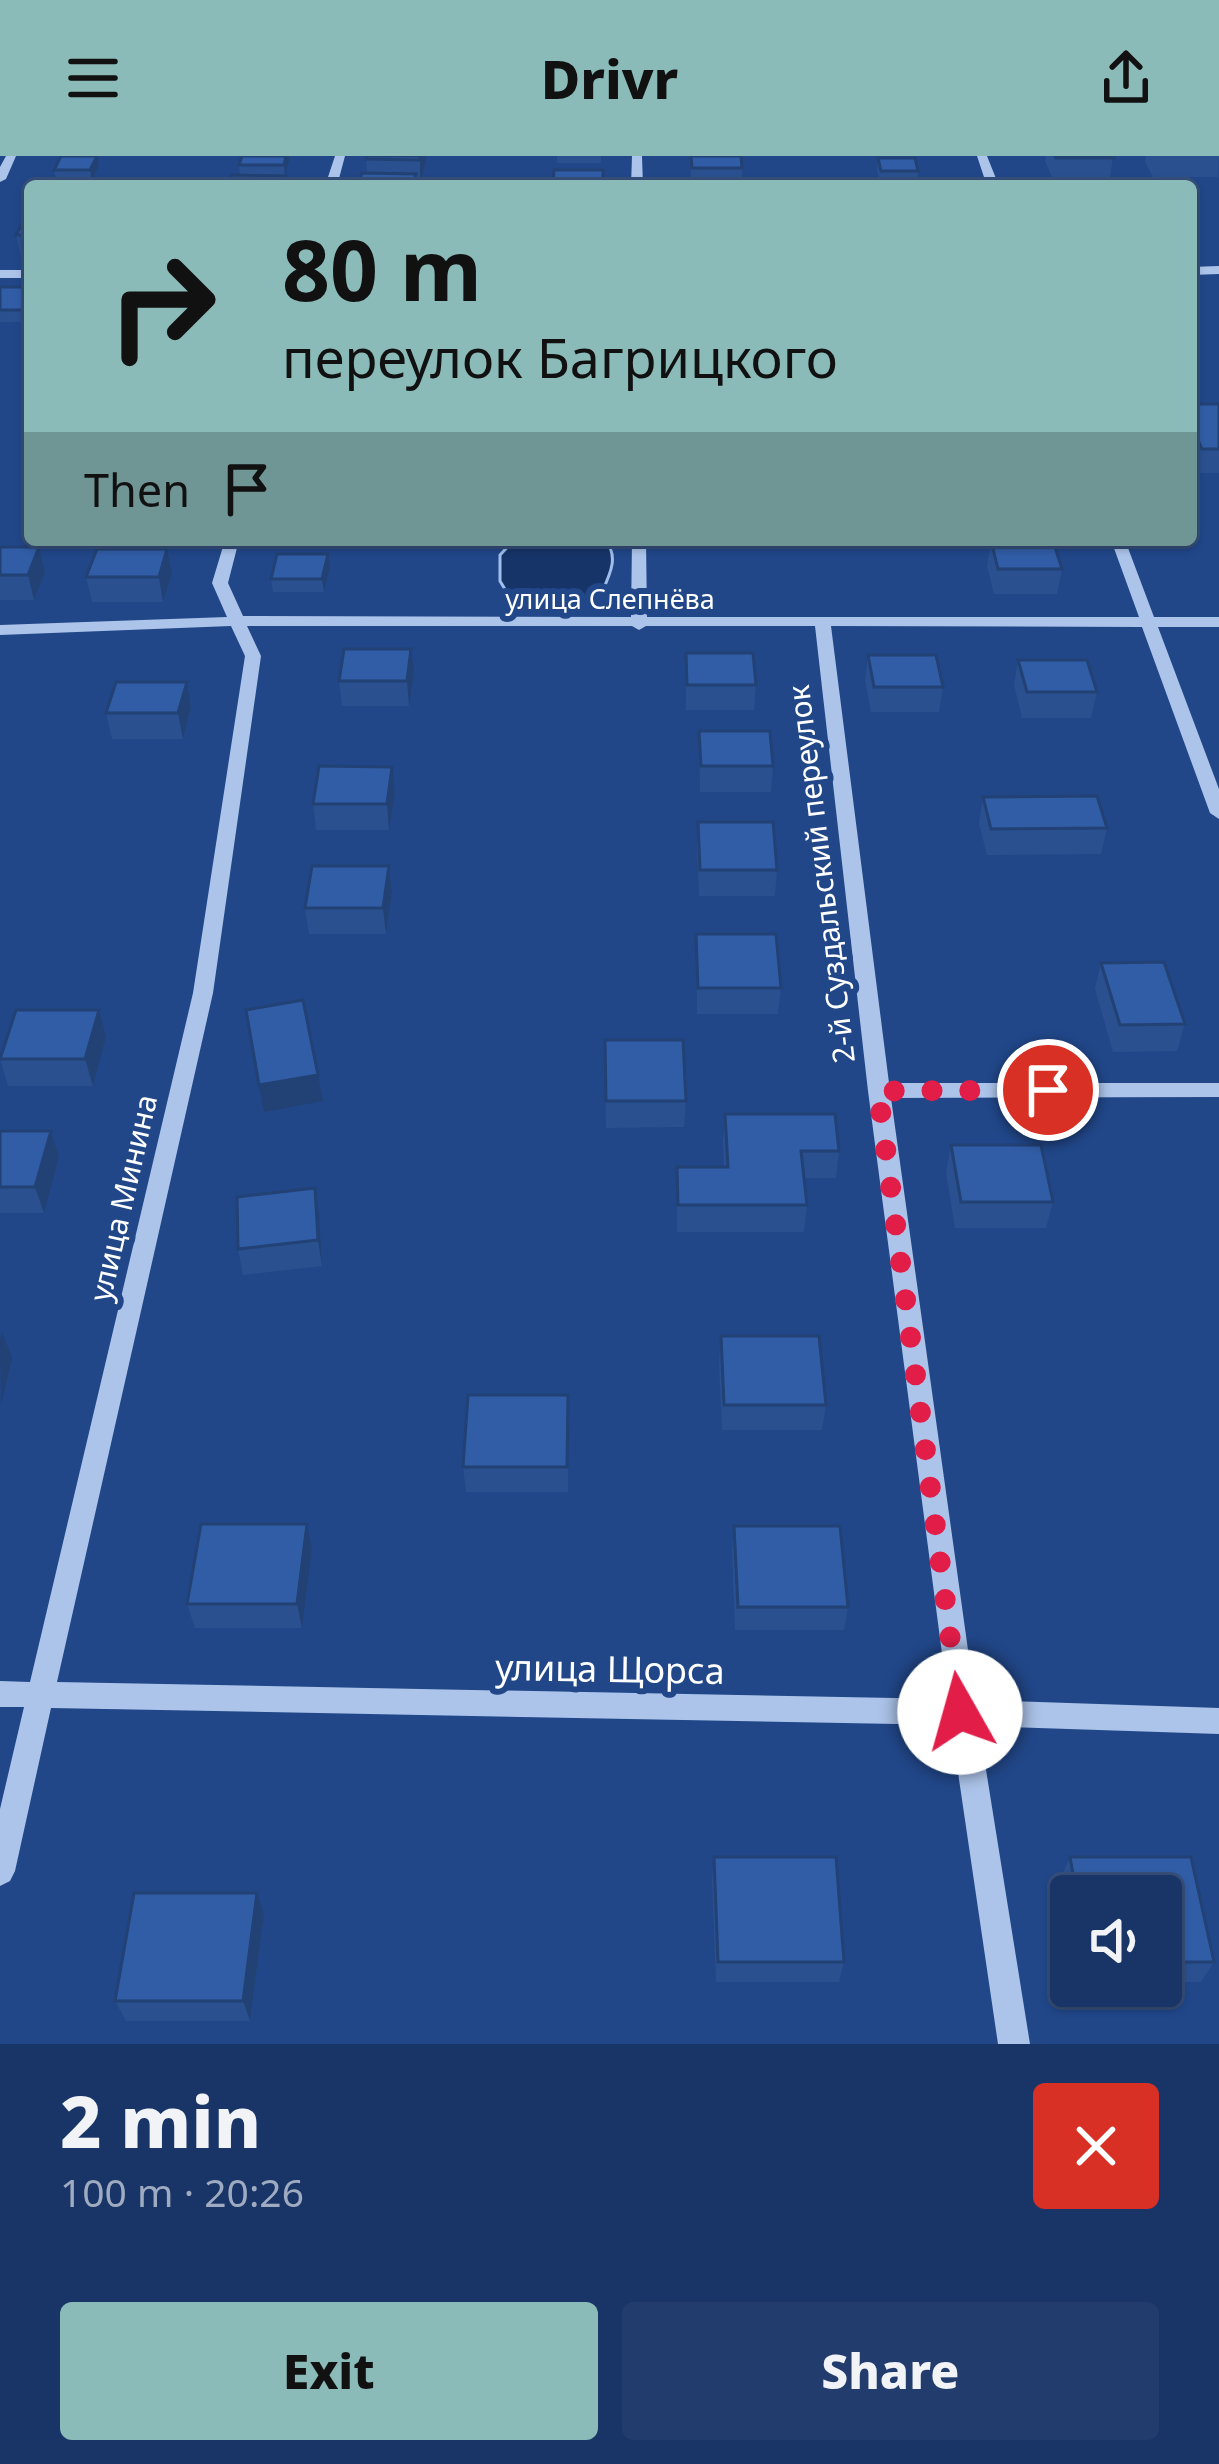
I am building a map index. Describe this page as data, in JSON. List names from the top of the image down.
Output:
{
  "streets": {
    "street": [
      "улица Слепнёва",
      "2-й Суздальский переулок",
      "улица Минина",
      "улица Щорса"
    ]
  },
  "crossings": [
    ["улица Слепнёва", "2-й Суздальский переулок"],
    ["улица Слепнёва", "улица Минина"],
    ["2-й Суздальский переулок", "улица Щорса"],
    ["улица Минина", "улица Щорса"]
  ],
  "page": {
    "header": "Drivr",
    "turn": ["80 m", "переулок Багрицкого"],
    "then": "Then",
    "heading": ["2 min", "100 m · 20:26"],
    "buttons": ["Exit", "Share"]
  }
}
